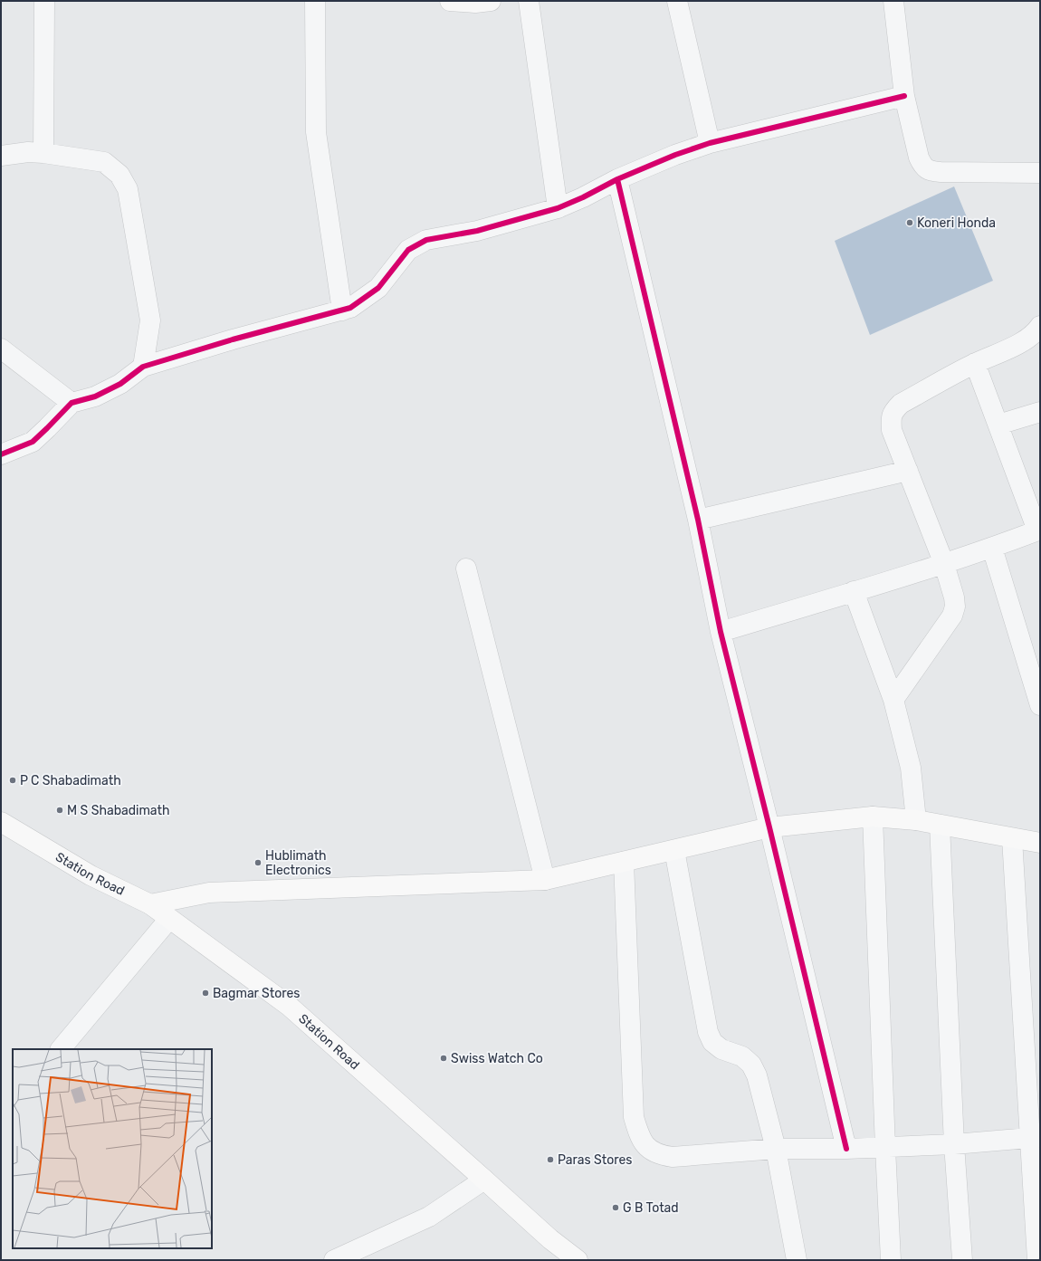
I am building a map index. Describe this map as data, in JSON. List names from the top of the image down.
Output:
{
  "streets": {
    "street": ["Station Road"]
  },
  "places": [
    "Koneri Honda",
    "P C Shabadimath",
    "M S Shabadimath",
    "Hublimath Electronics",
    "Bagmar Stores",
    "Swiss Watch Co",
    "Paras Stores",
    "G B Totad"
  ]
}
